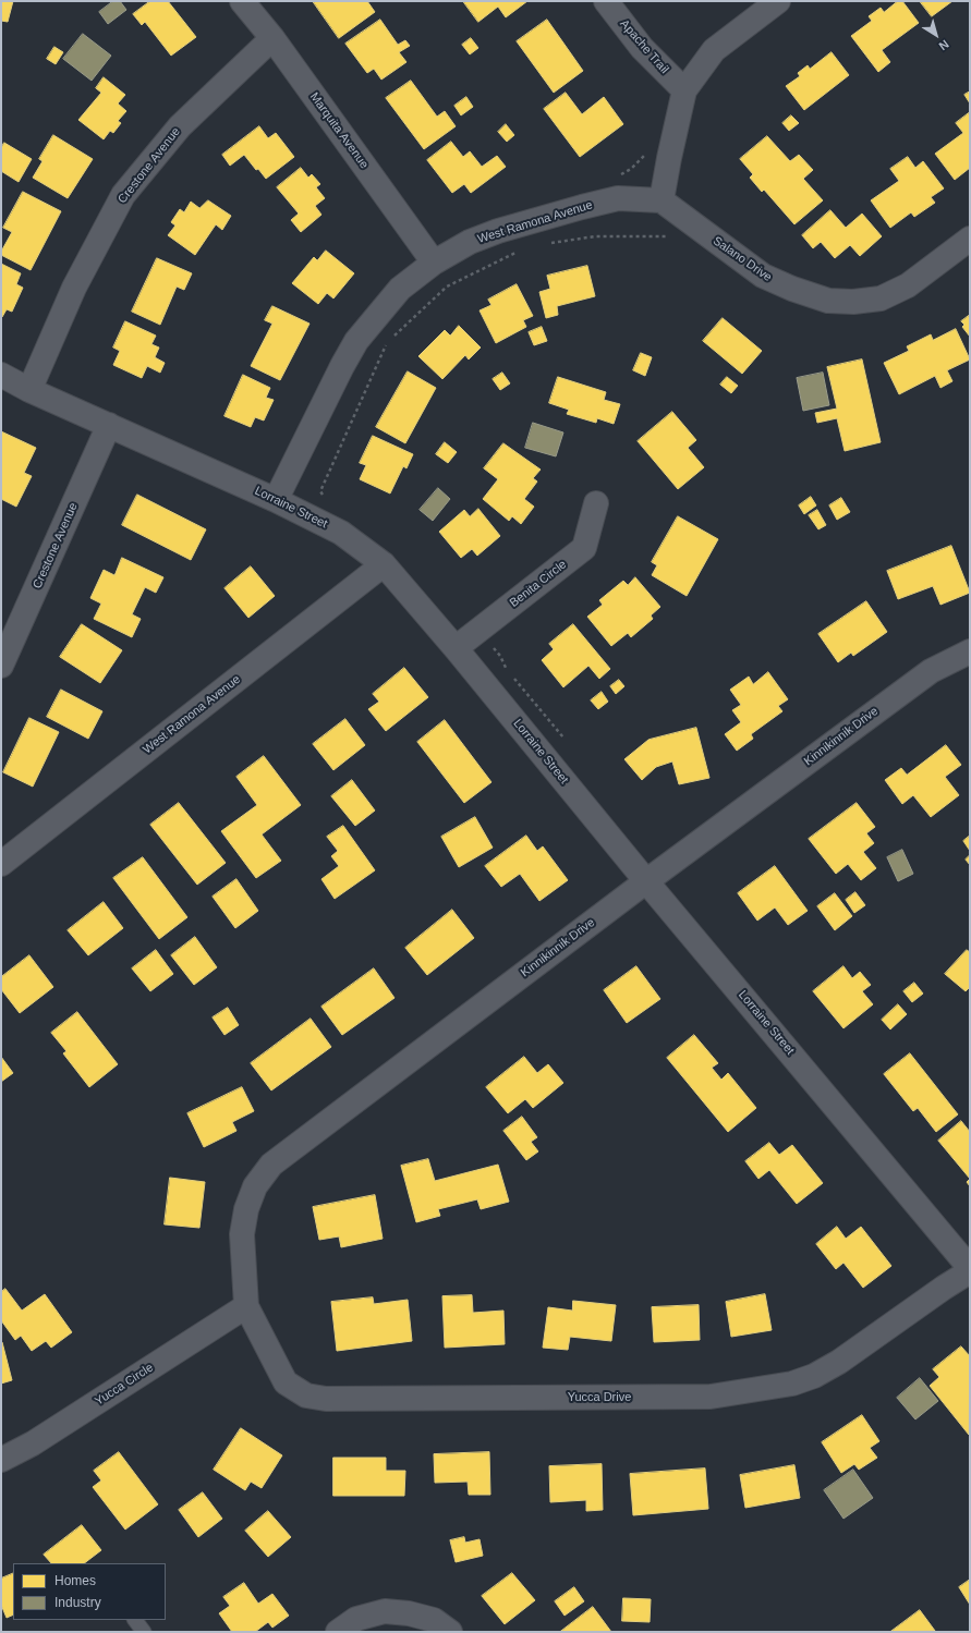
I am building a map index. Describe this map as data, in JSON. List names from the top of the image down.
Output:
{
  "streets": {
    "street": [
      "Apache Trail",
      "Marquita Avenue",
      "Crestone Avenue",
      "West Ramona Avenue",
      "Salano Drive",
      "Lorraine Street",
      "Benita Circle",
      "Kinnikinnik Drive",
      "Yucca Circle",
      "Yucca Drive"
    ]
  },
  "crossings": [
    ["Marquita Avenue", "Crestone Avenue"],
    ["Marquita Avenue", "West Ramona Avenue"],
    ["Crestone Avenue", "Lorraine Street"],
    ["West Ramona Avenue", "Salano Drive"],
    ["West Ramona Avenue", "Lorraine Street"],
    ["Lorraine Street", "Benita Circle"],
    ["Lorraine Street", "Kinnikinnik Drive"],
    ["Kinnikinnik Drive", "Yucca Circle"],
    ["Kinnikinnik Drive", "Yucca Drive"],
    ["Yucca Circle", "Yucca Drive"]
  ],
  "legend": ["Homes", "Industry"],
  "north": "bottom right"
}
